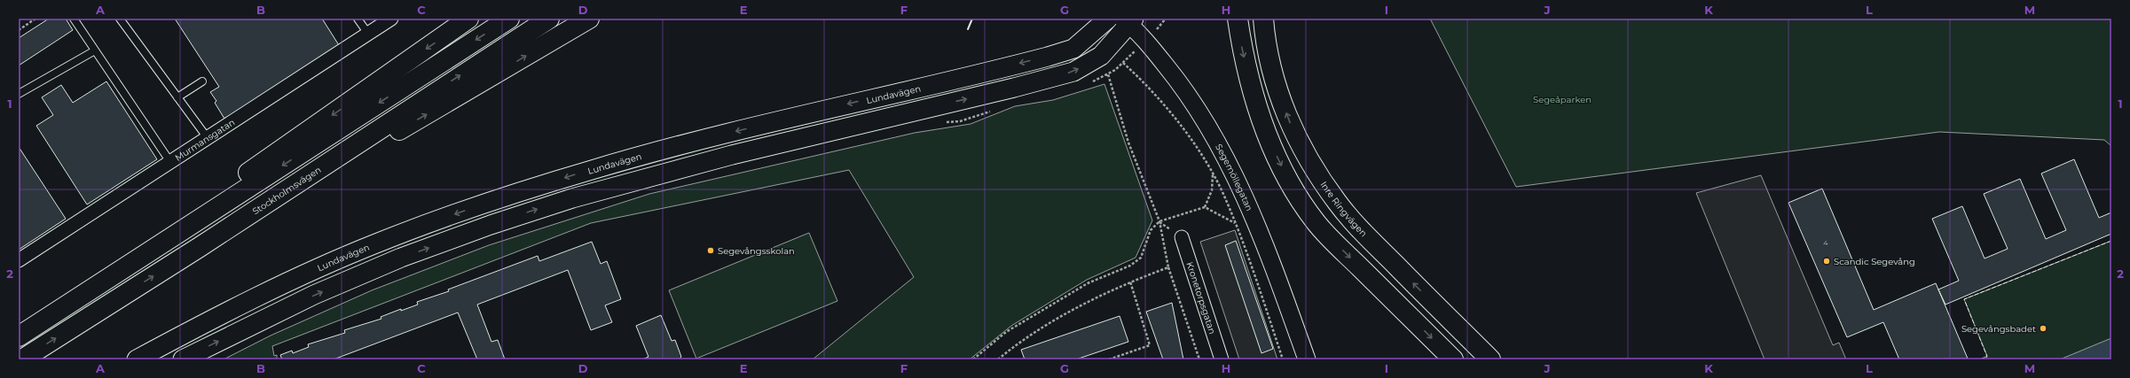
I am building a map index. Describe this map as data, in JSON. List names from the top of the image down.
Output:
{
  "streets": {
    "highway": ["Stockholmsvägen", "Inre Ringvägen"],
    "main road": ["Lundavägen"],
    "street": ["Murmansgatan", "Segemöllegatan", "Kronetorpsgatan"]
  },
  "parks": ["Segeåparken"],
  "places": ["Segevångsskolan", "Scandic Segevång", "Segevångsbadet"],
  "house_numbers": ["4"],
  "grid": {
    "columns": [
      "A",
      "B",
      "C",
      "D",
      "E",
      "F",
      "G",
      "H",
      "I",
      "J",
      "K",
      "L",
      "M"
    ],
    "rows": ["1", "2"]
  }
}
